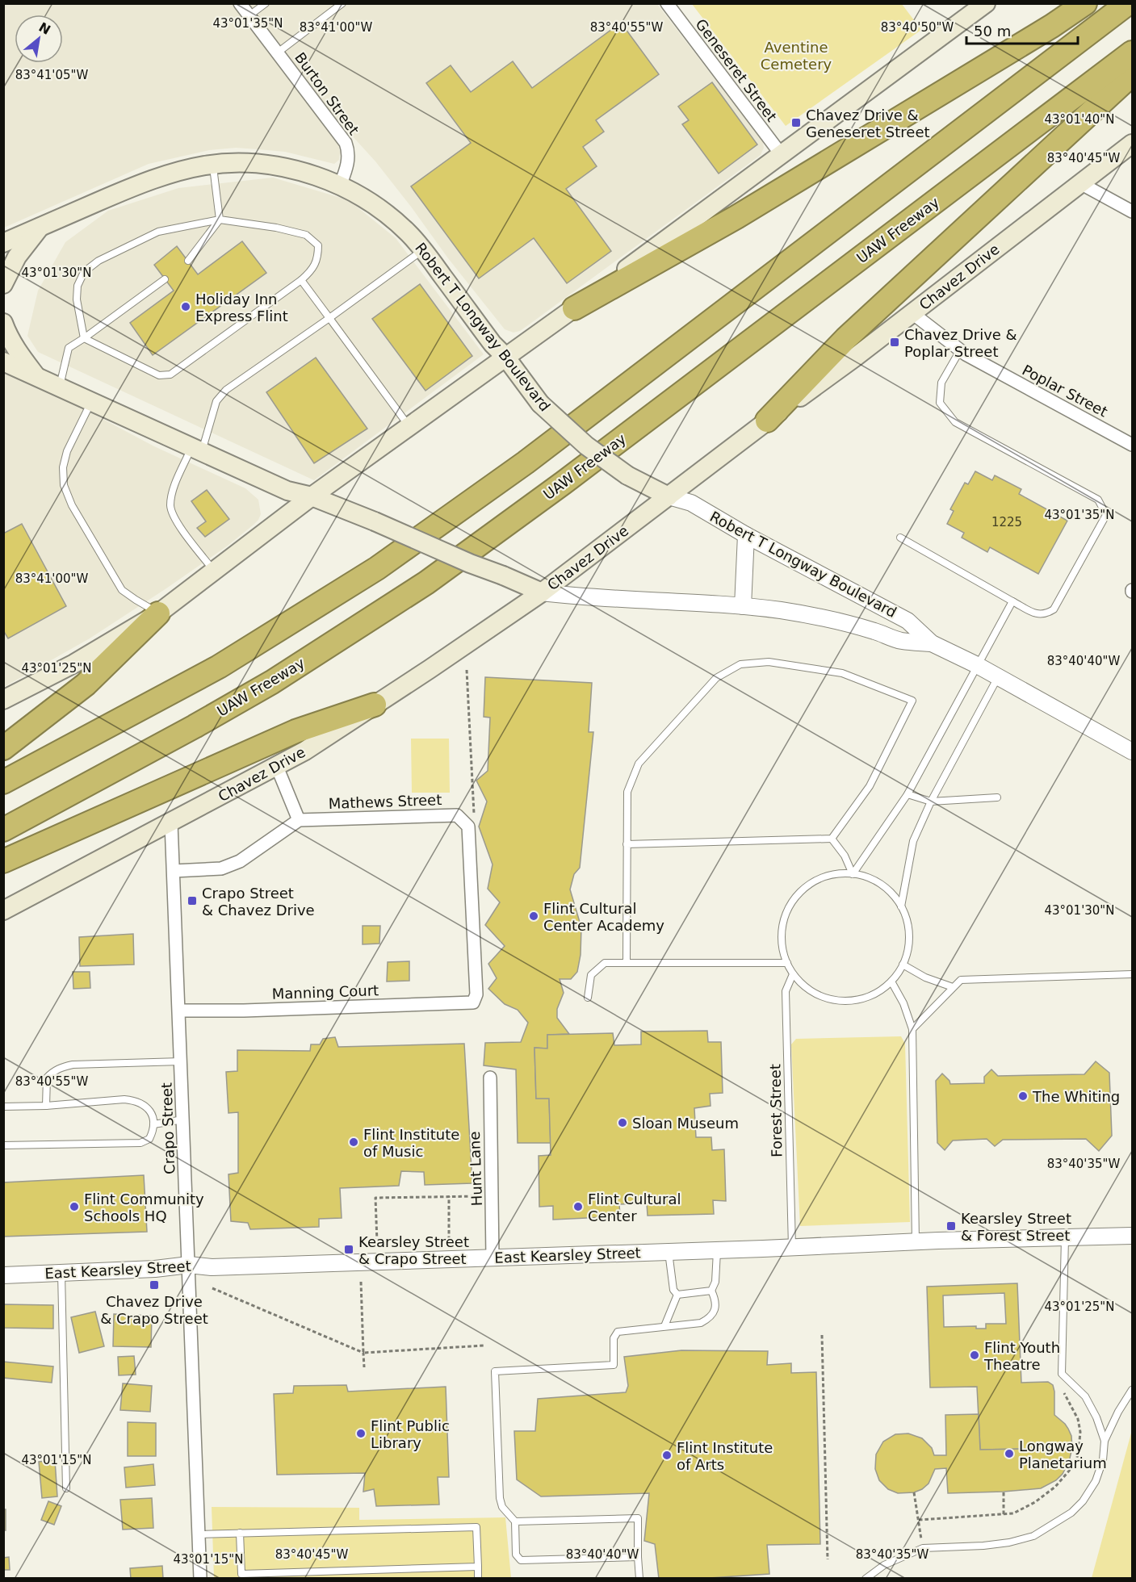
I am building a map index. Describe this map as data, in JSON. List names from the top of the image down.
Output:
{
  "streets": {
    "highway": ["UAW Freeway"],
    "main road": ["Chavez Drive", "Robert T Longway Boulevard"],
    "street": [
      "Geneseret Street",
      "Burton Street",
      "Poplar Street",
      "Mathews Street",
      "Manning Court",
      "Crapo Street",
      "Hunt Lane",
      "East Kearsley Street"
    ],
    "lane": ["Forest Street"]
  },
  "crossings": [
    ["Burton Street", "Robert T Longway Boulevard"],
    ["Chavez Drive", "Robert T Longway Boulevard"],
    ["Chavez Drive", "Poplar Street"],
    ["Chavez Drive", "Crapo Street"],
    ["Mathews Street", "Manning Court"],
    ["Manning Court", "Crapo Street"],
    ["Forest Street", "East Kearsley Street"],
    ["Crapo Street", "East Kearsley Street"],
    ["Hunt Lane", "East Kearsley Street"]
  ],
  "parks": ["Aventine Cemetery"],
  "places": {
    "transit": [
      "Chavez Drive & Geneseret Street",
      "Chavez Drive & Poplar Street",
      "Crapo Street & Chavez Drive",
      "Kearsley Street & Forest Street",
      "Kearsley Street & Crapo Street",
      "Chavez Drive & Crapo Street"
    ],
    "other": [
      "Holiday Inn Express Flint",
      "Flint Cultural Center Academy",
      "The Whiting",
      "Sloan Museum",
      "Flint Institute of Music",
      "Flint Community Schools HQ",
      "Flint Cultural Center",
      "Flint Youth Theatre",
      "Flint Public Library",
      "Longway Planetarium",
      "Flint Institute of Arts"
    ]
  },
  "house_numbers": ["1225"],
  "scale_bar": "50 m",
  "north": "top right",
  "coordinates": [
    "43°01'35\"N",
    "83°40'55\"W",
    "83°41'00\"W",
    "83°40'50\"W",
    "83°41'05\"W",
    "43°01'40\"N",
    "83°40'45\"W",
    "43°01'30\"N",
    "83°40'40\"W",
    "43°01'25\"N",
    "83°40'35\"W",
    "43°01'15\"N"
  ]
}
